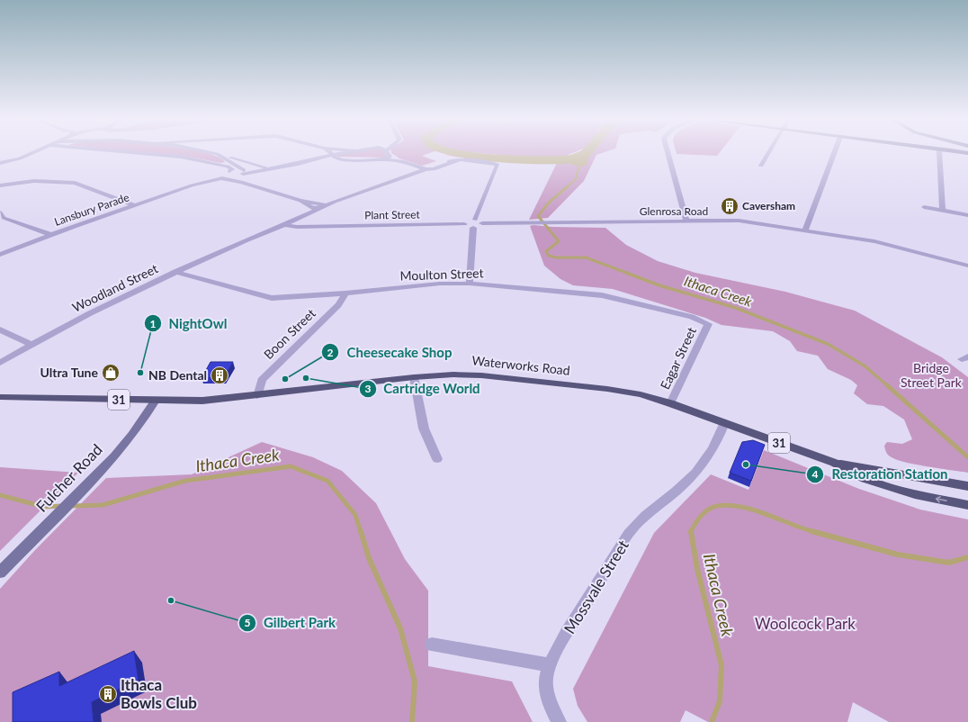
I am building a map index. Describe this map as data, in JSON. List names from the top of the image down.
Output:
{
  "streets": {
    "main road": ["Waterworks Road", "31"],
    "street": [
      "Lansbury Parade",
      "Glenrosa Road",
      "Plant Street",
      "Moulton Street",
      "Woodland Street",
      "Boon Street",
      "Eagar Street",
      "Fulcher Road",
      "Mossvale Street"
    ]
  },
  "crossings": [
    ["Plant Street", "Woodland Street"],
    ["Moulton Street", "Woodland Street"],
    ["Moulton Street", "Boon Street"],
    ["Moulton Street", "Eagar Street"],
    ["Boon Street", "Waterworks Road"],
    ["Eagar Street", "Waterworks Road"],
    ["Waterworks Road", "Fulcher Road"],
    ["Waterworks Road", "Mossvale Street"]
  ],
  "water": ["Ithaca Creek"],
  "parks": ["Bridge Street Park", "Woolcock Park"],
  "places": {
    "building": ["Caversham", "NB Dental", "Ithaca Bowls Club"],
    "shop": ["Ultra Tune"],
    "other": [
      "NightOwl",
      "Cartridge World",
      "Cheesecake Shop",
      "Restoration Station",
      "Gilbert Park"
    ]
  }
}
